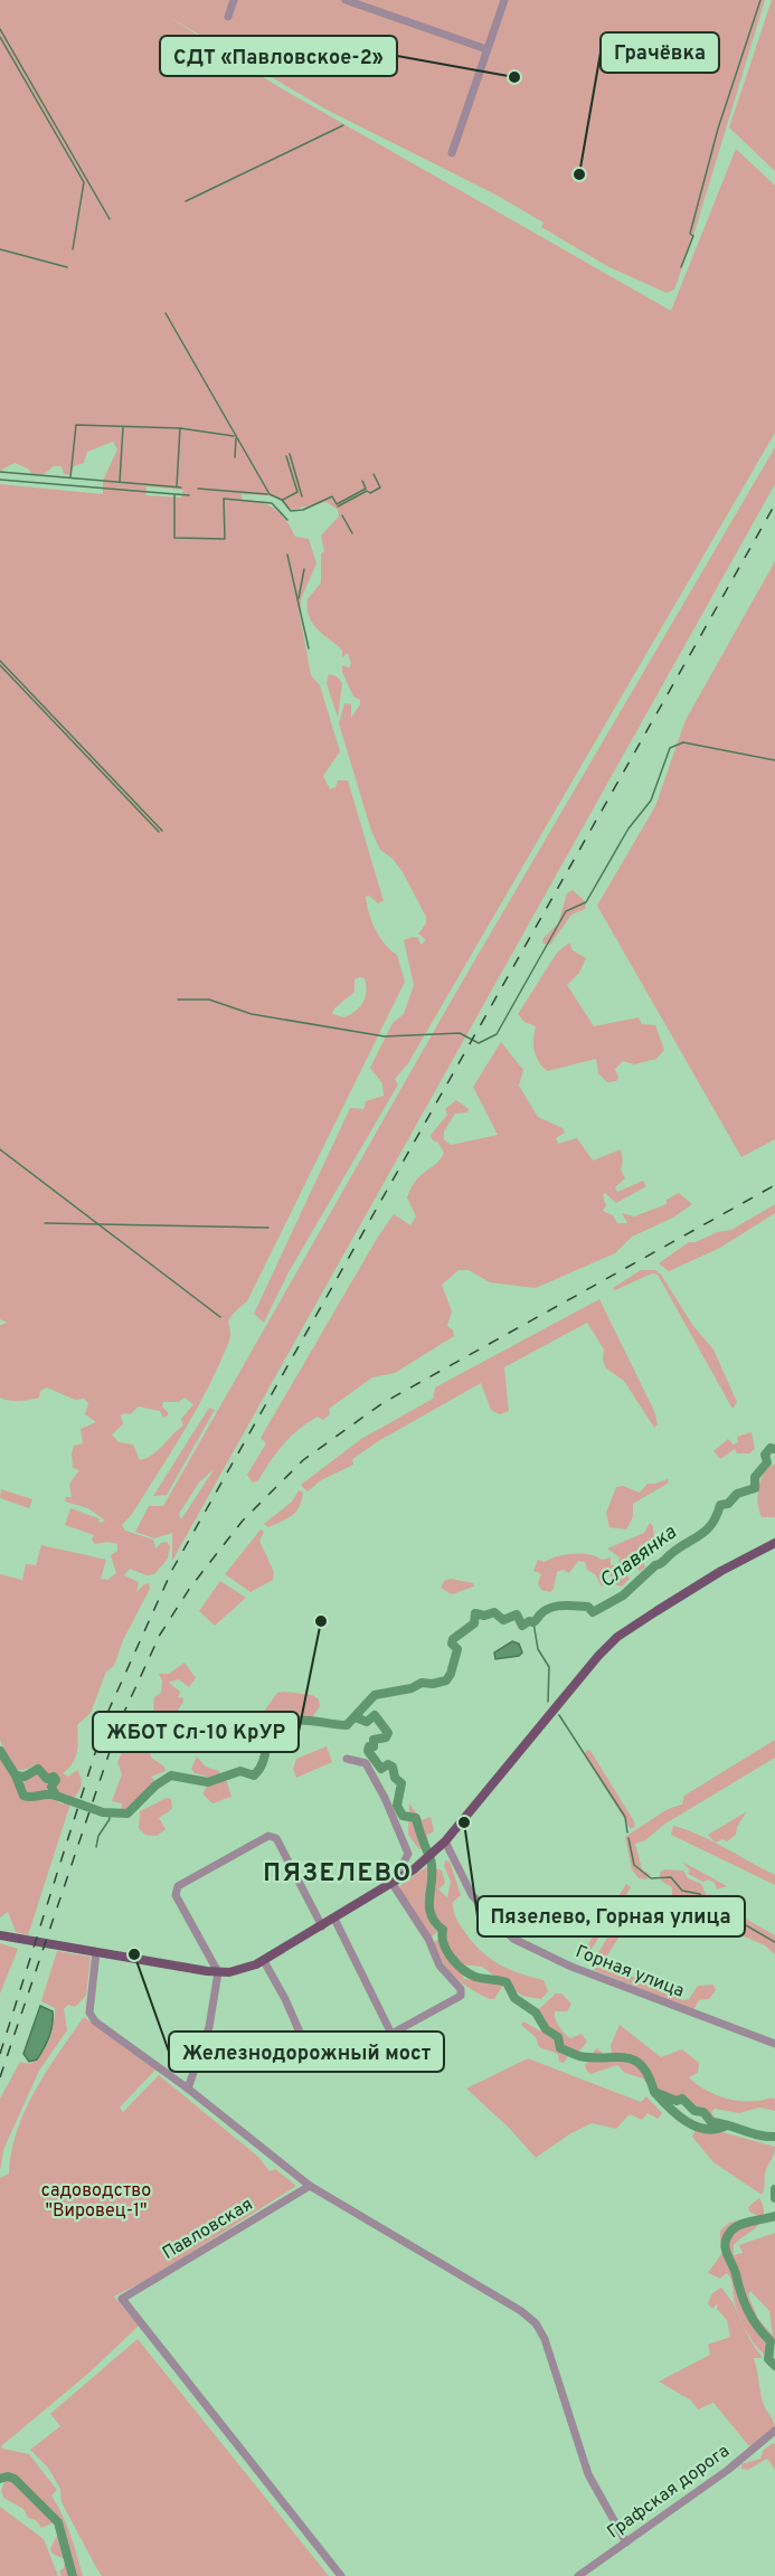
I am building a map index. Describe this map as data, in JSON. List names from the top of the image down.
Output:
{
  "streets": {
    "street": ["Горная улица", "Павловская", "Графская дорога"]
  },
  "districts": ["ПЯЗЕЛЕВО"],
  "water": ["Славянка"],
  "parks": ["садоводство \"Вировец-1\""],
  "places": [
    "СДТ «Павловское-2»",
    "Грачёвка",
    "ЖБОТ Сл-10 КрУР",
    "Пязелево, Горная улица",
    "Железнодорожный мост"
  ]
}
